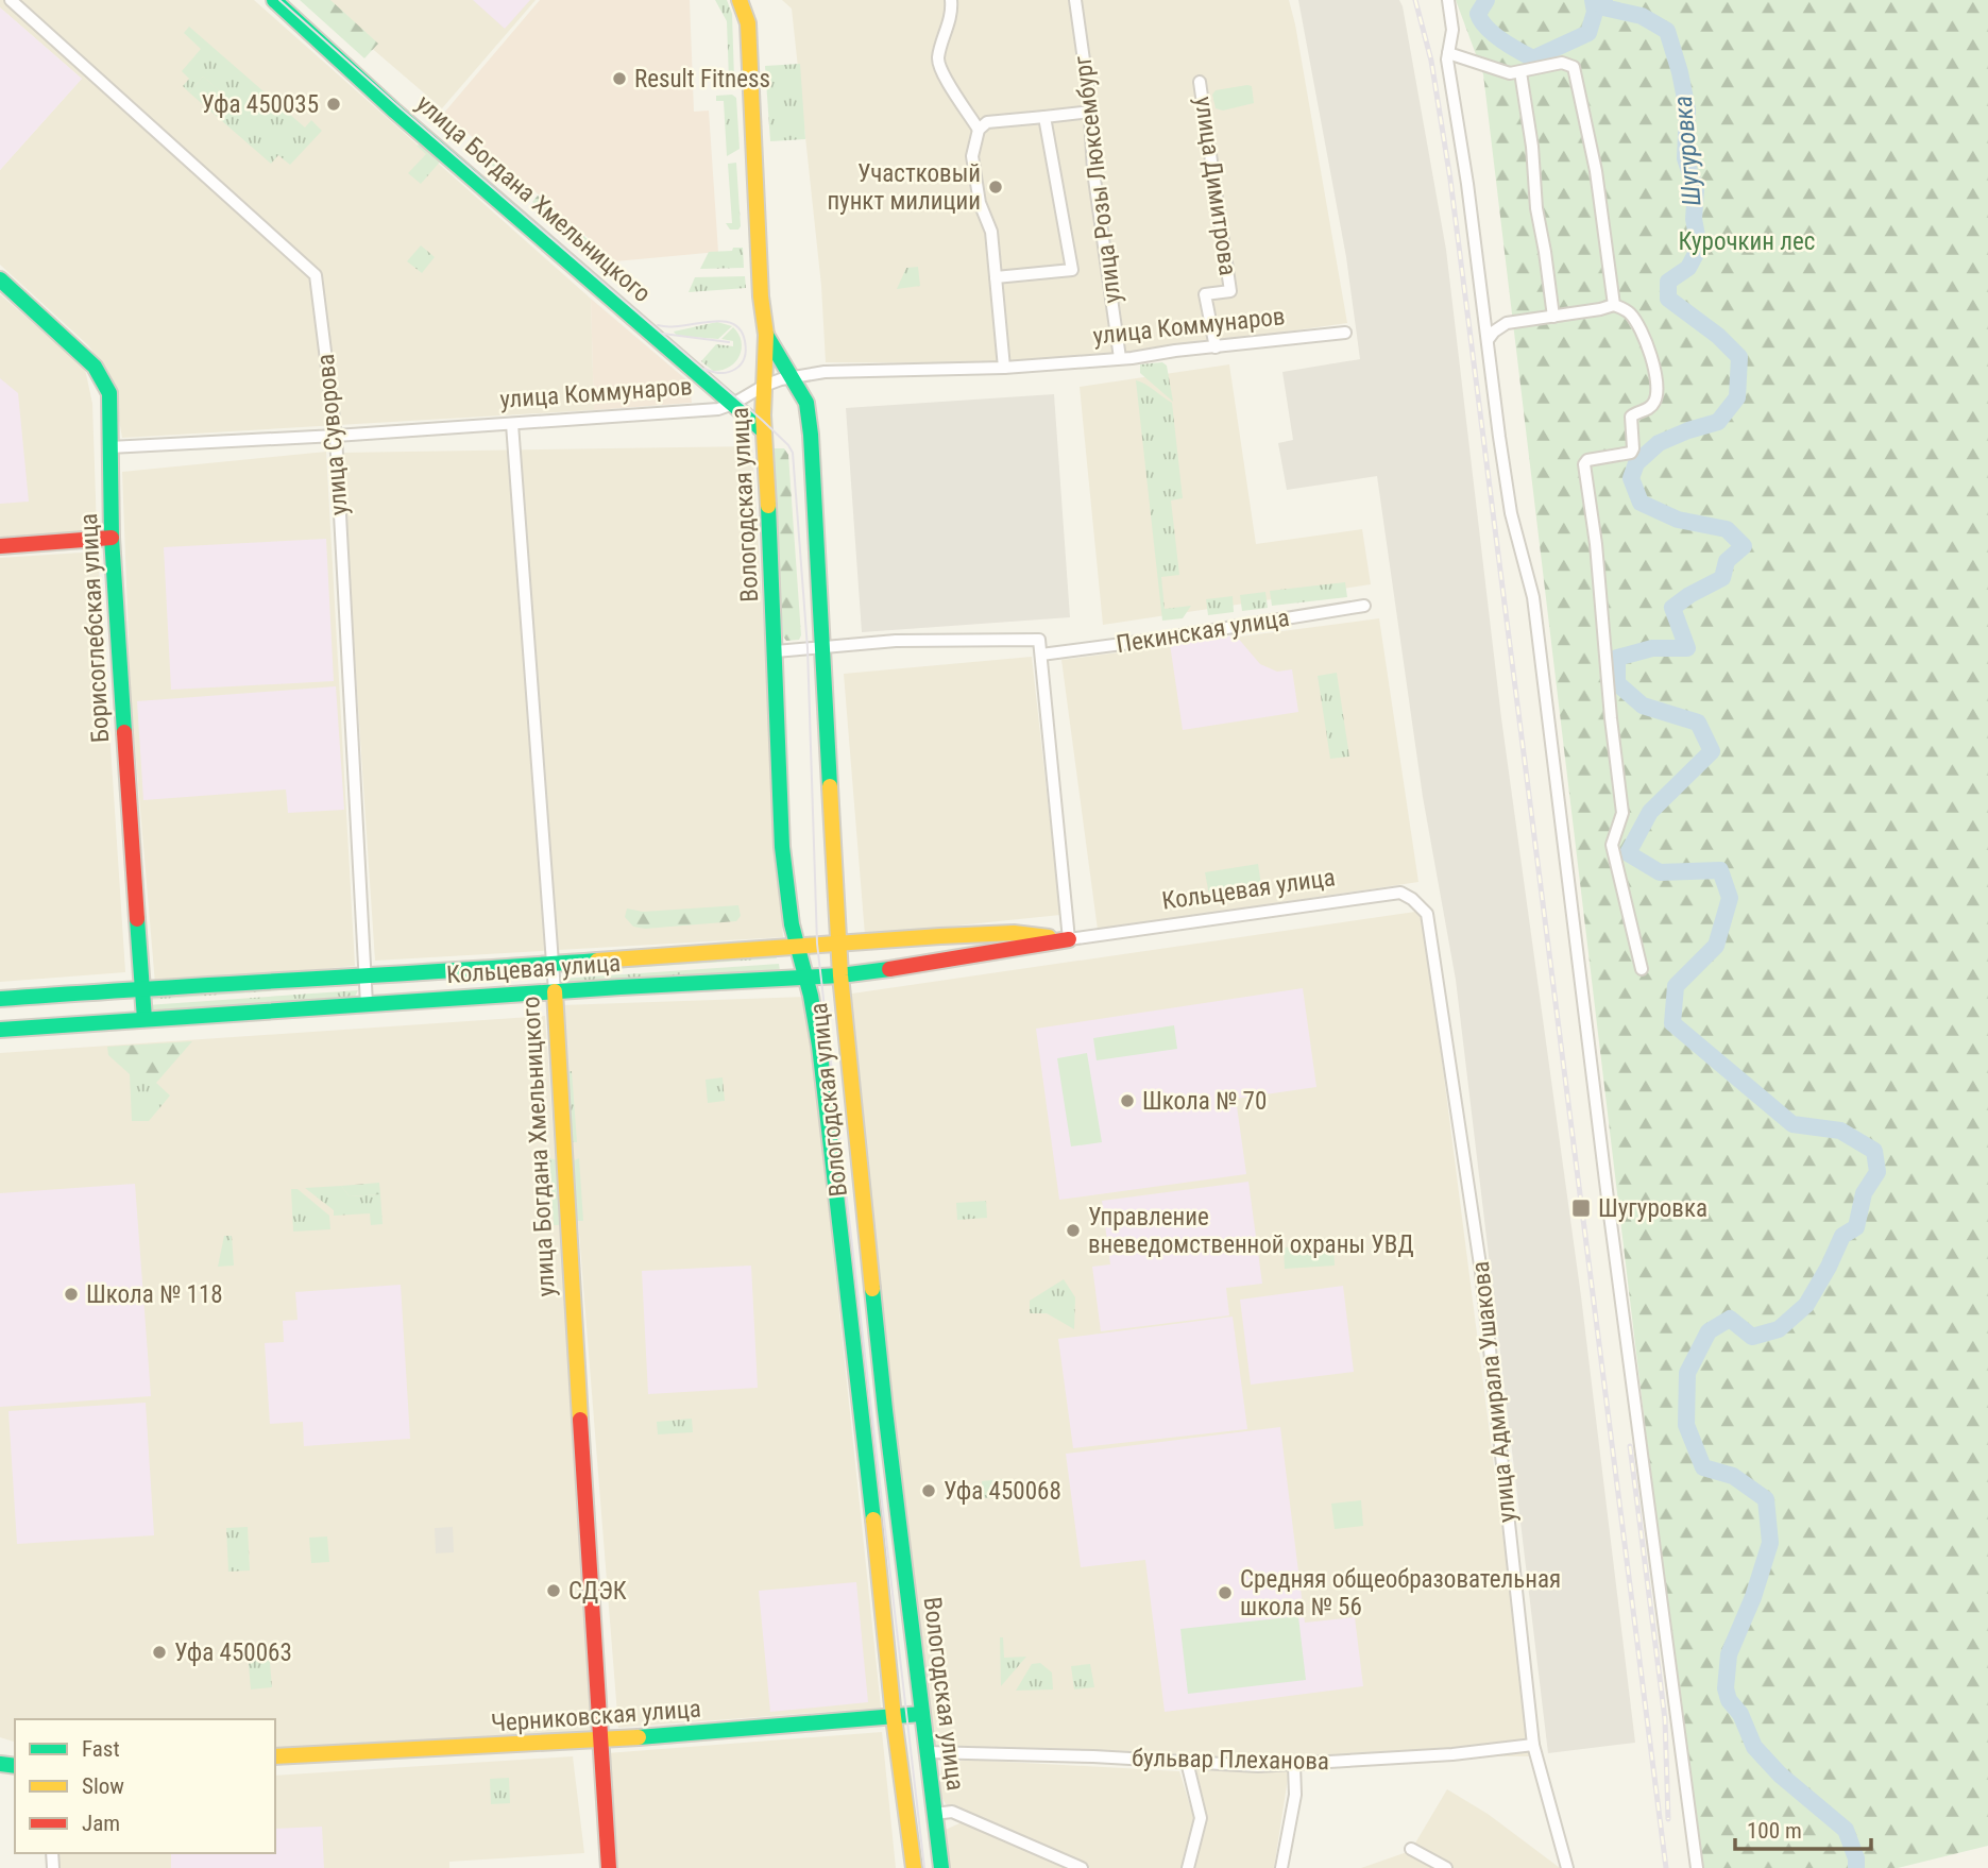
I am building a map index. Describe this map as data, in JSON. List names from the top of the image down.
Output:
{
  "streets": {
    "main road": [
      "улица Богдана Хмельницкого",
      "Вологодская улица",
      "Борисоглебская улица",
      "Кольцевая улица",
      "Черниковская улица"
    ],
    "street": [
      "улица Розы Люксембург",
      "улица Димитрова",
      "улица Коммунаров",
      "улица Суворова",
      "Пекинская улица",
      "улица Адмирала Ушакова",
      "бульвар Плеханова"
    ]
  },
  "crossings": [
    ["улица Розы Люксембург", "улица Коммунаров"],
    ["улица Димитрова", "улица Коммунаров"],
    ["улица Богдана Хмельницкого", "улица Коммунаров"],
    ["улица Богдана Хмельницкого", "Вологодская улица"],
    ["улица Богдана Хмельницкого", "Кольцевая улица"],
    ["улица Богдана Хмельницкого", "Черниковская улица"],
    ["улица Коммунаров", "улица Суворова"],
    ["улица Коммунаров", "Вологодская улица"],
    ["улица Коммунаров", "Борисоглебская улица"],
    ["улица Суворова", "Кольцевая улица"],
    ["Вологодская улица", "Кольцевая улица"],
    ["Вологодская улица", "Черниковская улица"],
    ["Вологодская улица", "бульвар Плеханова"],
    ["Борисоглебская улица", "Кольцевая улица"],
    ["Кольцевая улица", "улица Адмирала Ушакова"],
    ["улица Адмирала Ушакова", "бульвар Плеханова"]
  ],
  "water": ["Шугуровка"],
  "parks": ["Курочкин лес"],
  "places": {
    "other": [
      "Result Fitness",
      "Уфа 450035",
      "Участковый пункт милиции",
      "Школа № 70",
      "Управление вневедомственной охраны УВД",
      "Школа № 118",
      "Уфа 450068",
      "СДЭК",
      "Средняя общеобразовательная школа № 56",
      "Уфа 450063"
    ],
    "transit": ["Шугуровка"]
  },
  "legend": ["Fast", "Slow", "Jam"],
  "scale_bar": "100 m"
}
